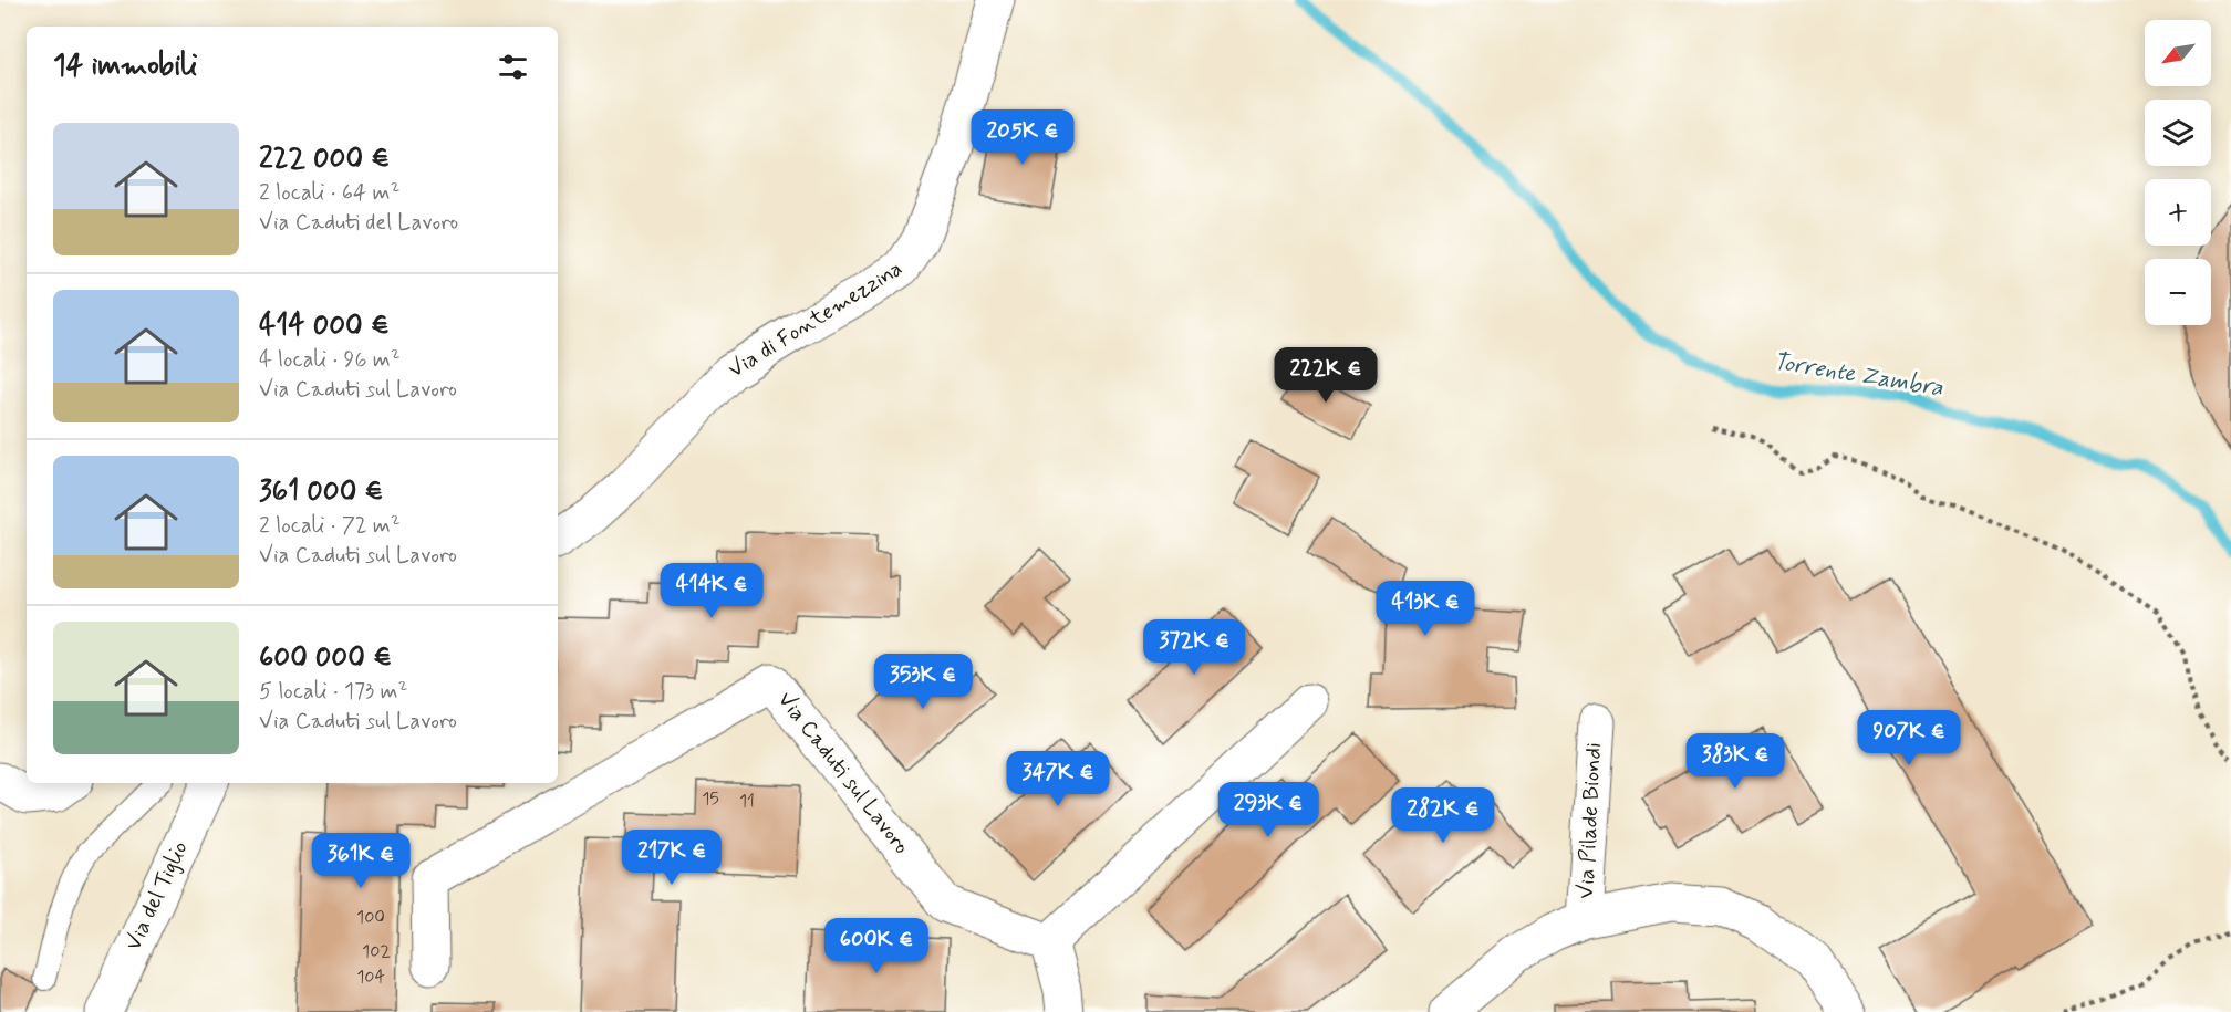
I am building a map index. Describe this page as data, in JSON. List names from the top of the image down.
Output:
{
  "streets": {
    "street": [
      "Via di Fontemezzina",
      "Via Caduti sul Lavoro",
      "Via Pilade Biondi",
      "Via del Tiglio"
    ]
  },
  "water": ["Torrente Zambra"],
  "house_numbers": [
    "15",
    "11",
    "100",
    "102",
    "104"
  ],
  "north": "bottom left",
  "page": {
    "map_buttons": ["+", "−"],
    "heading": "14 immobili",
    "list": [
      {
        "name": "222 000 €",
        "note": "2 locali · 64 m² · Via Caduti del Lavoro"
      },
      {
        "name": "414 000 €",
        "note": "4 locali · 96 m² · Via Caduti sul Lavoro"
      },
      {
        "name": "361 000 €",
        "note": "2 locali · 72 m² · Via Caduti sul Lavoro"
      },
      {
        "name": "600 000 €",
        "note": "5 locali · 173 m² · Via Caduti sul Lavoro"
      }
    ],
    "price": [
      "205K €",
      "222K €",
      "414K €",
      "413K €",
      "372K €",
      "353K €",
      "907K €",
      "383K €",
      "347K €",
      "293K €",
      "282K €",
      "217K €",
      "361K €",
      "600K €"
    ]
  }
}
